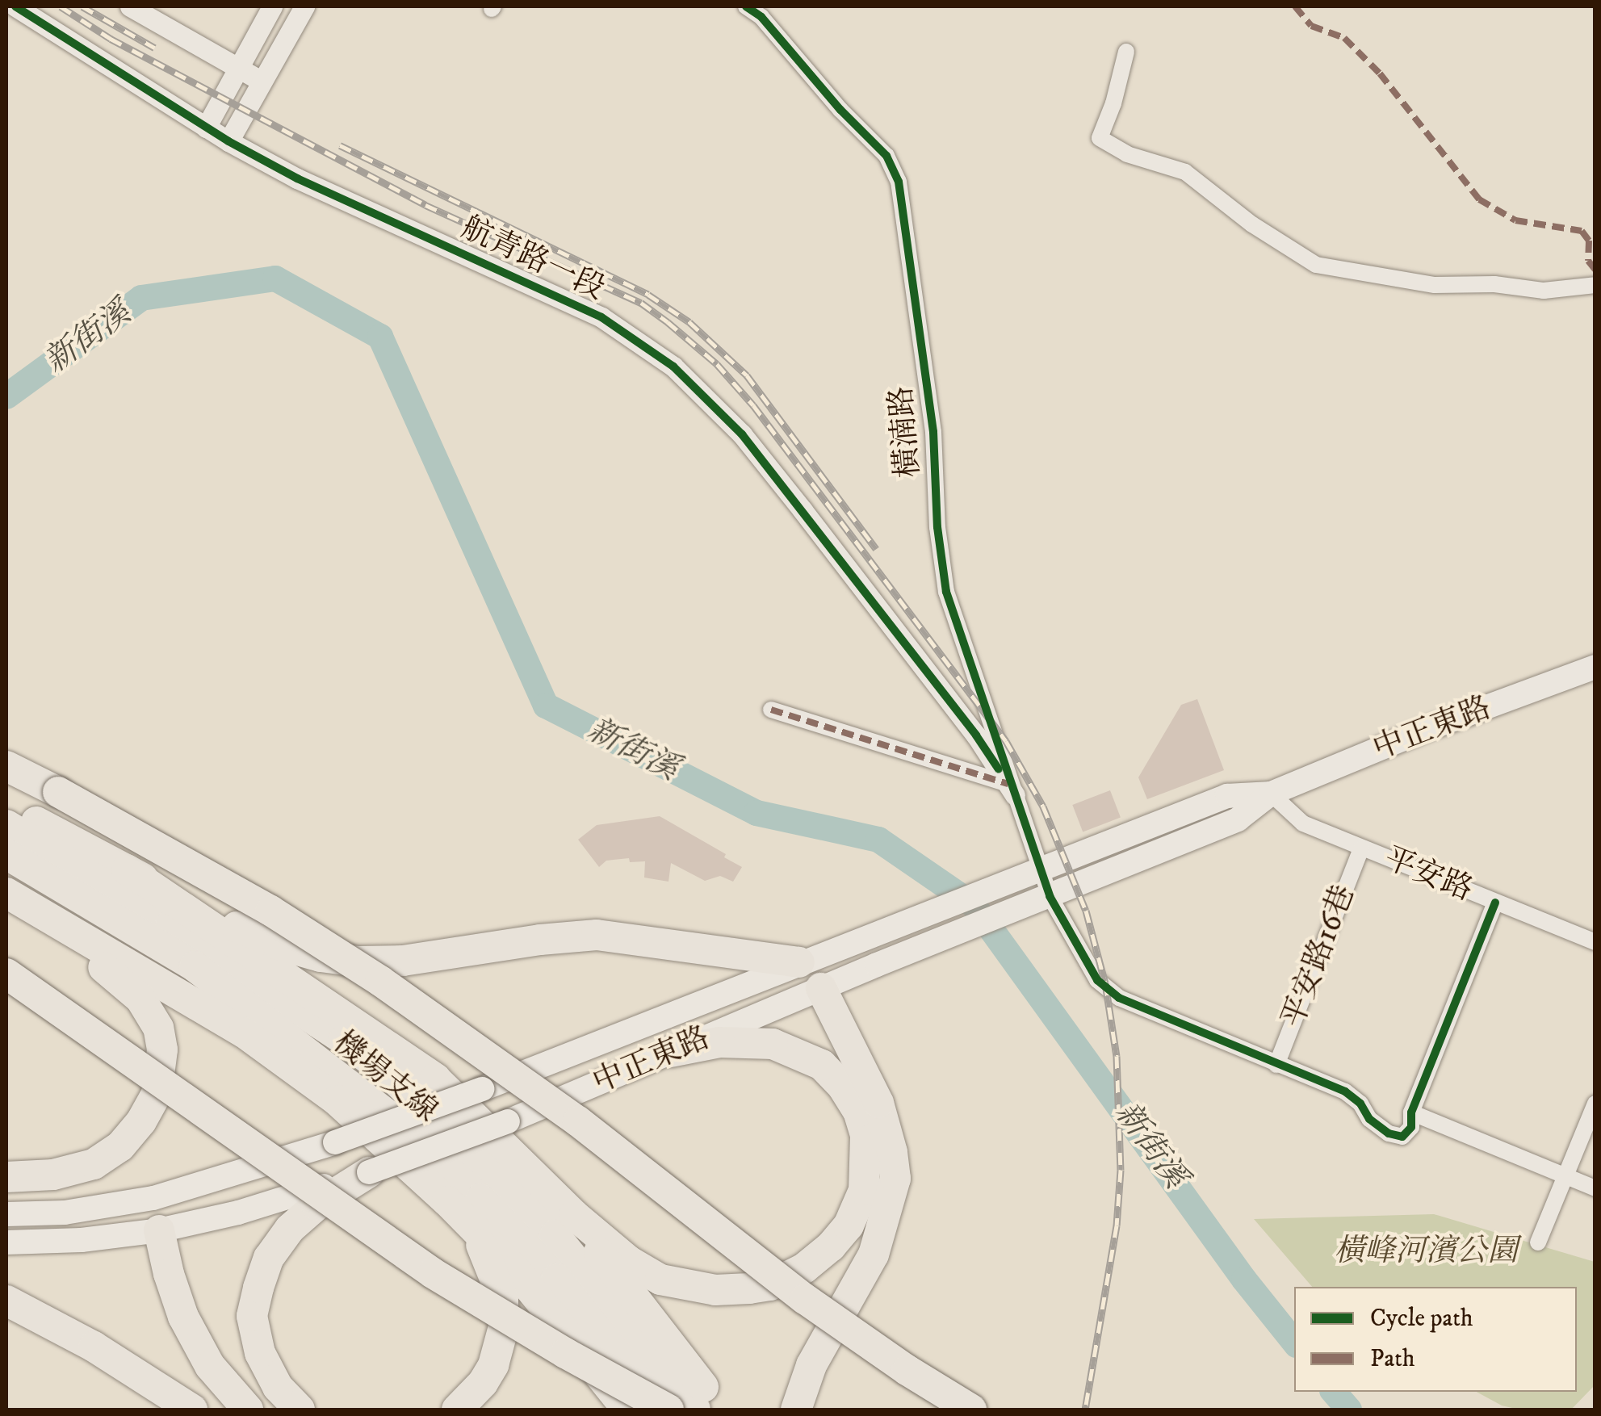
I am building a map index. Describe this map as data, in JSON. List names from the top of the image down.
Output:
{
  "streets": {
    "highway": ["機場支線"],
    "main road": ["中正東路"],
    "street": [
      "航青路一段",
      "橫湳路",
      "平安路",
      "平安路16巷"
    ]
  },
  "crossings": [
    ["航青路一段", "橫湳路"],
    ["橫湳路", "中正東路"],
    ["橫湳路", "平安路16巷"],
    ["中正東路", "平安路"],
    ["平安路", "平安路16巷"]
  ],
  "water": ["新街溪"],
  "parks": ["橫峰河濱公園"],
  "legend": ["Cycle path", "Path"]
}
